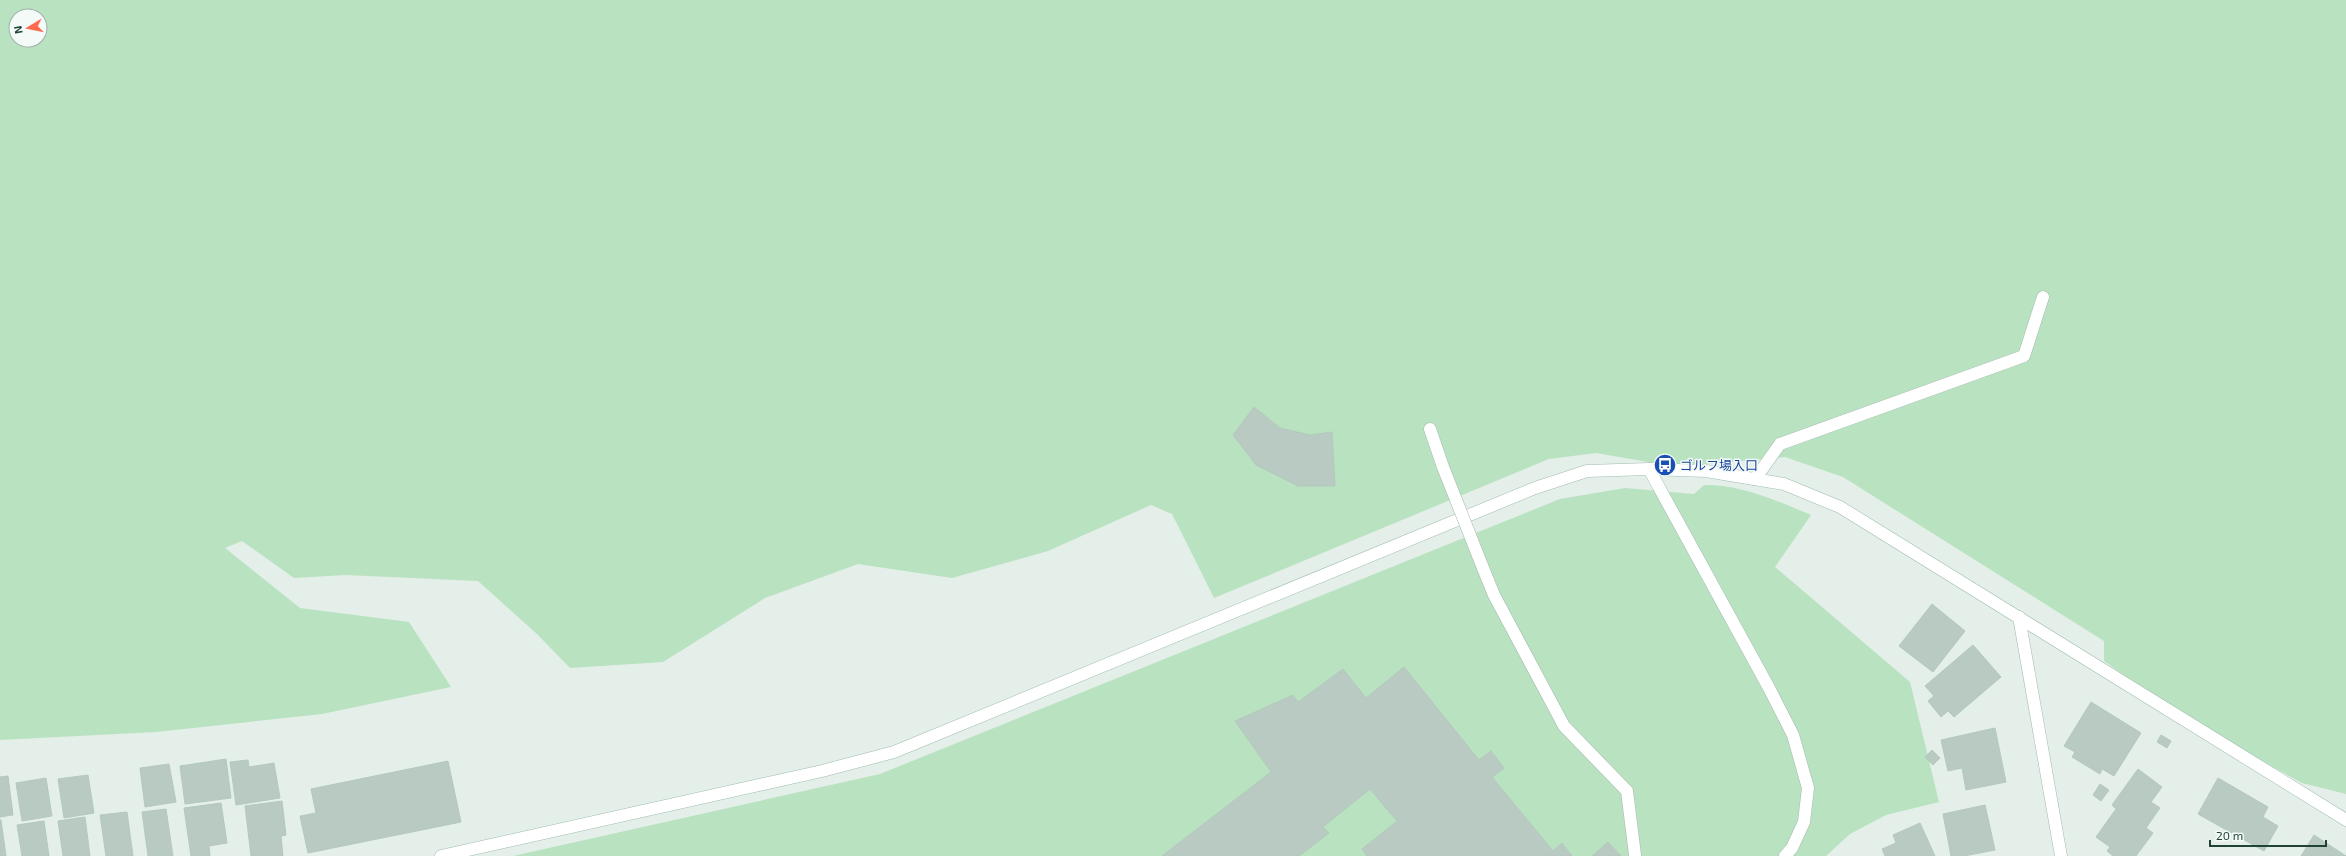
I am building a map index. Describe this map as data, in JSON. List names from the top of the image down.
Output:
{
  "places": {
    "bus stop": ["ゴルフ場入口"]
  },
  "scale_bar": "20 m",
  "north": "left"
}
